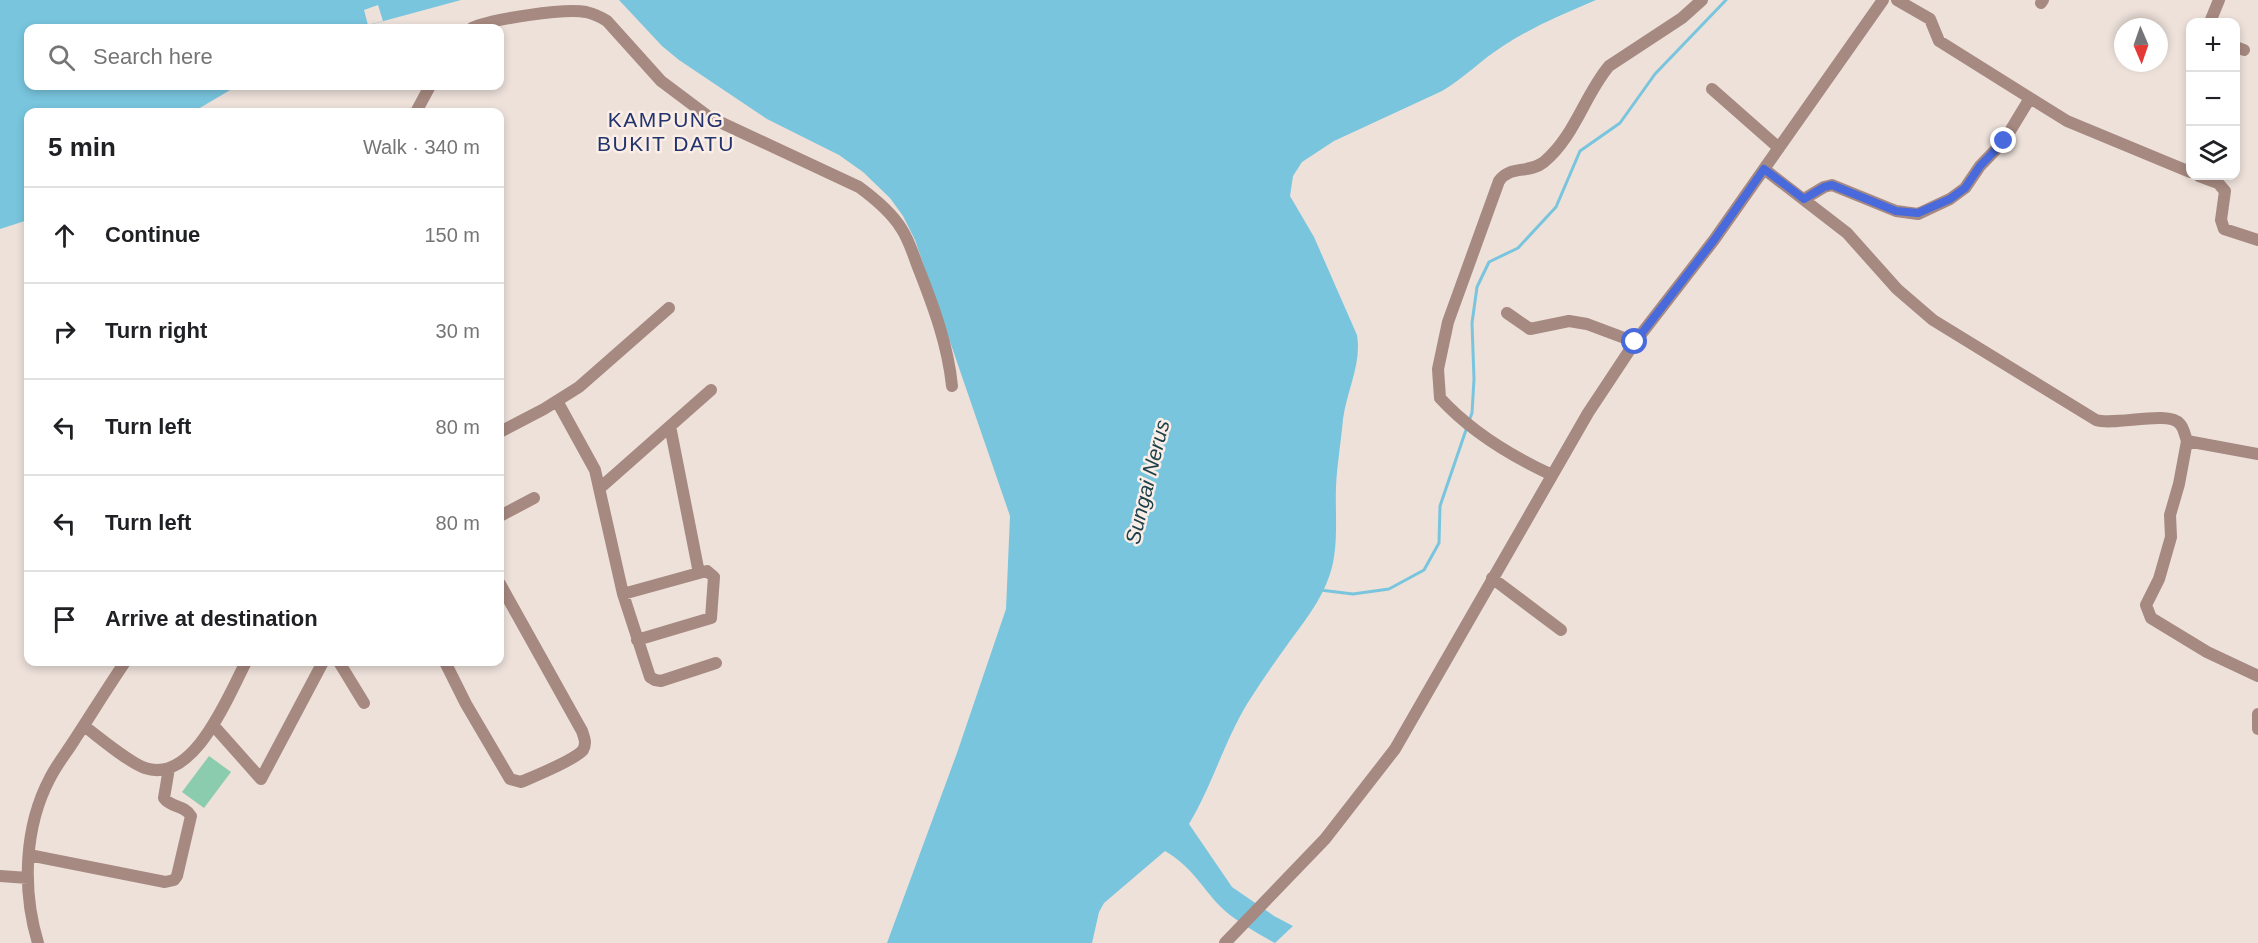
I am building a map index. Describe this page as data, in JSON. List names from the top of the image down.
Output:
{
  "districts": ["KAMPUNG BUKIT DATU"],
  "water": ["Sungai Nerus"],
  "north": "bottom",
  "page": {
    "map_buttons": ["+", "−"],
    "search": "Search here",
    "heading": ["5 min", "Walk · 340 m"],
    "list": [
      ["Continue", "150 m"],
      ["Turn right", "30 m"],
      ["Turn left", "80 m"],
      ["Turn left", "80 m"],
      "Arrive at destination"
    ]
  }
}
